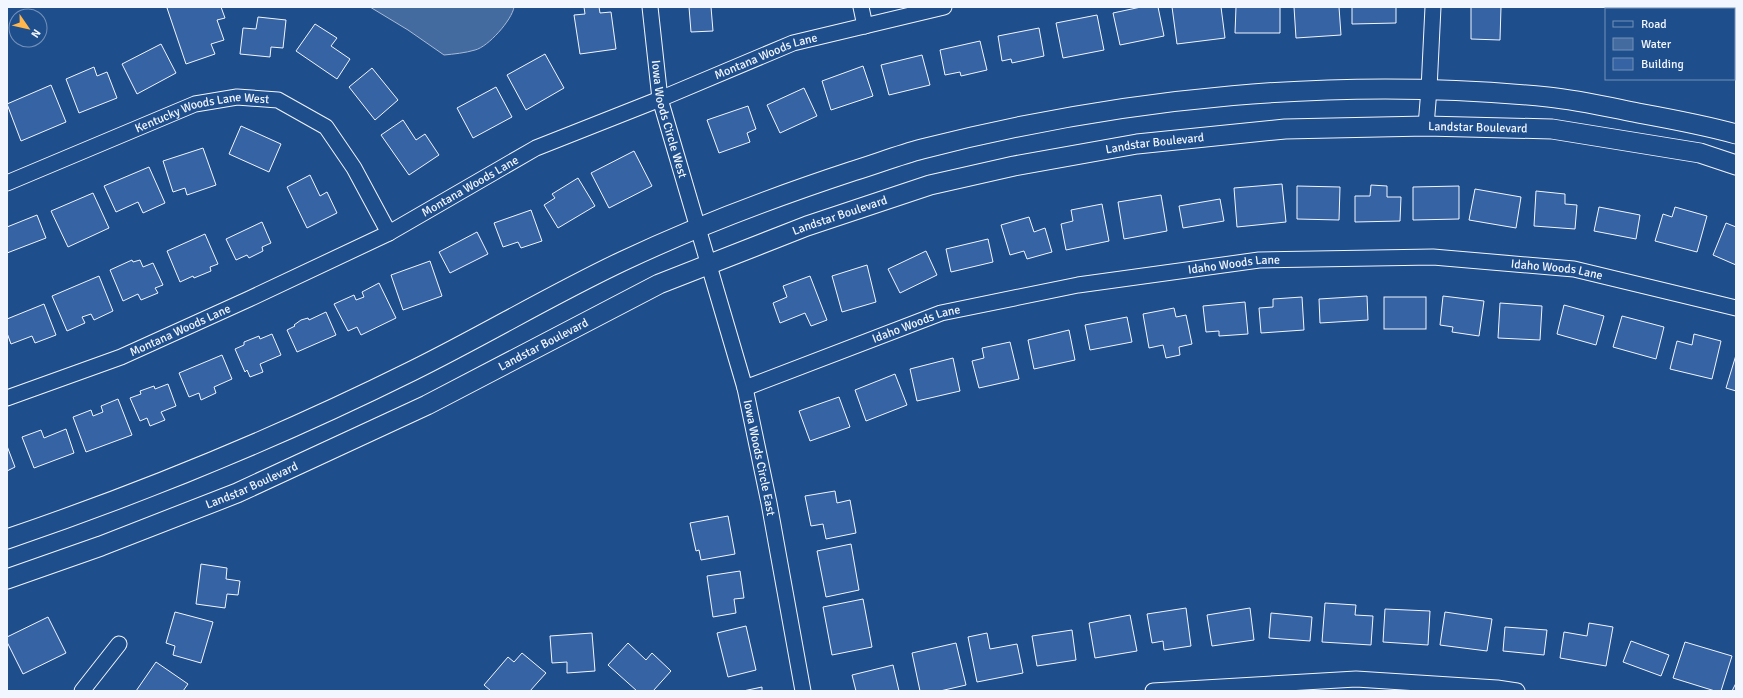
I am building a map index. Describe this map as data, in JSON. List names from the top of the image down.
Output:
{
  "streets": {
    "street": [
      "Montana Woods Lane",
      "Kentucky Woods Lane West",
      "Iowa Woods Circle West",
      "Landstar Boulevard",
      "Idaho Woods Lane",
      "Iowa Woods Circle East"
    ]
  },
  "crossings": [
    ["Montana Woods Lane", "Kentucky Woods Lane West"],
    ["Montana Woods Lane", "Iowa Woods Circle West"],
    ["Iowa Woods Circle West", "Iowa Woods Circle East"],
    ["Landstar Boulevard", "Iowa Woods Circle East"],
    ["Idaho Woods Lane", "Iowa Woods Circle East"]
  ],
  "legend": ["Road", "Water", "Building"],
  "north": "bottom right"
}
